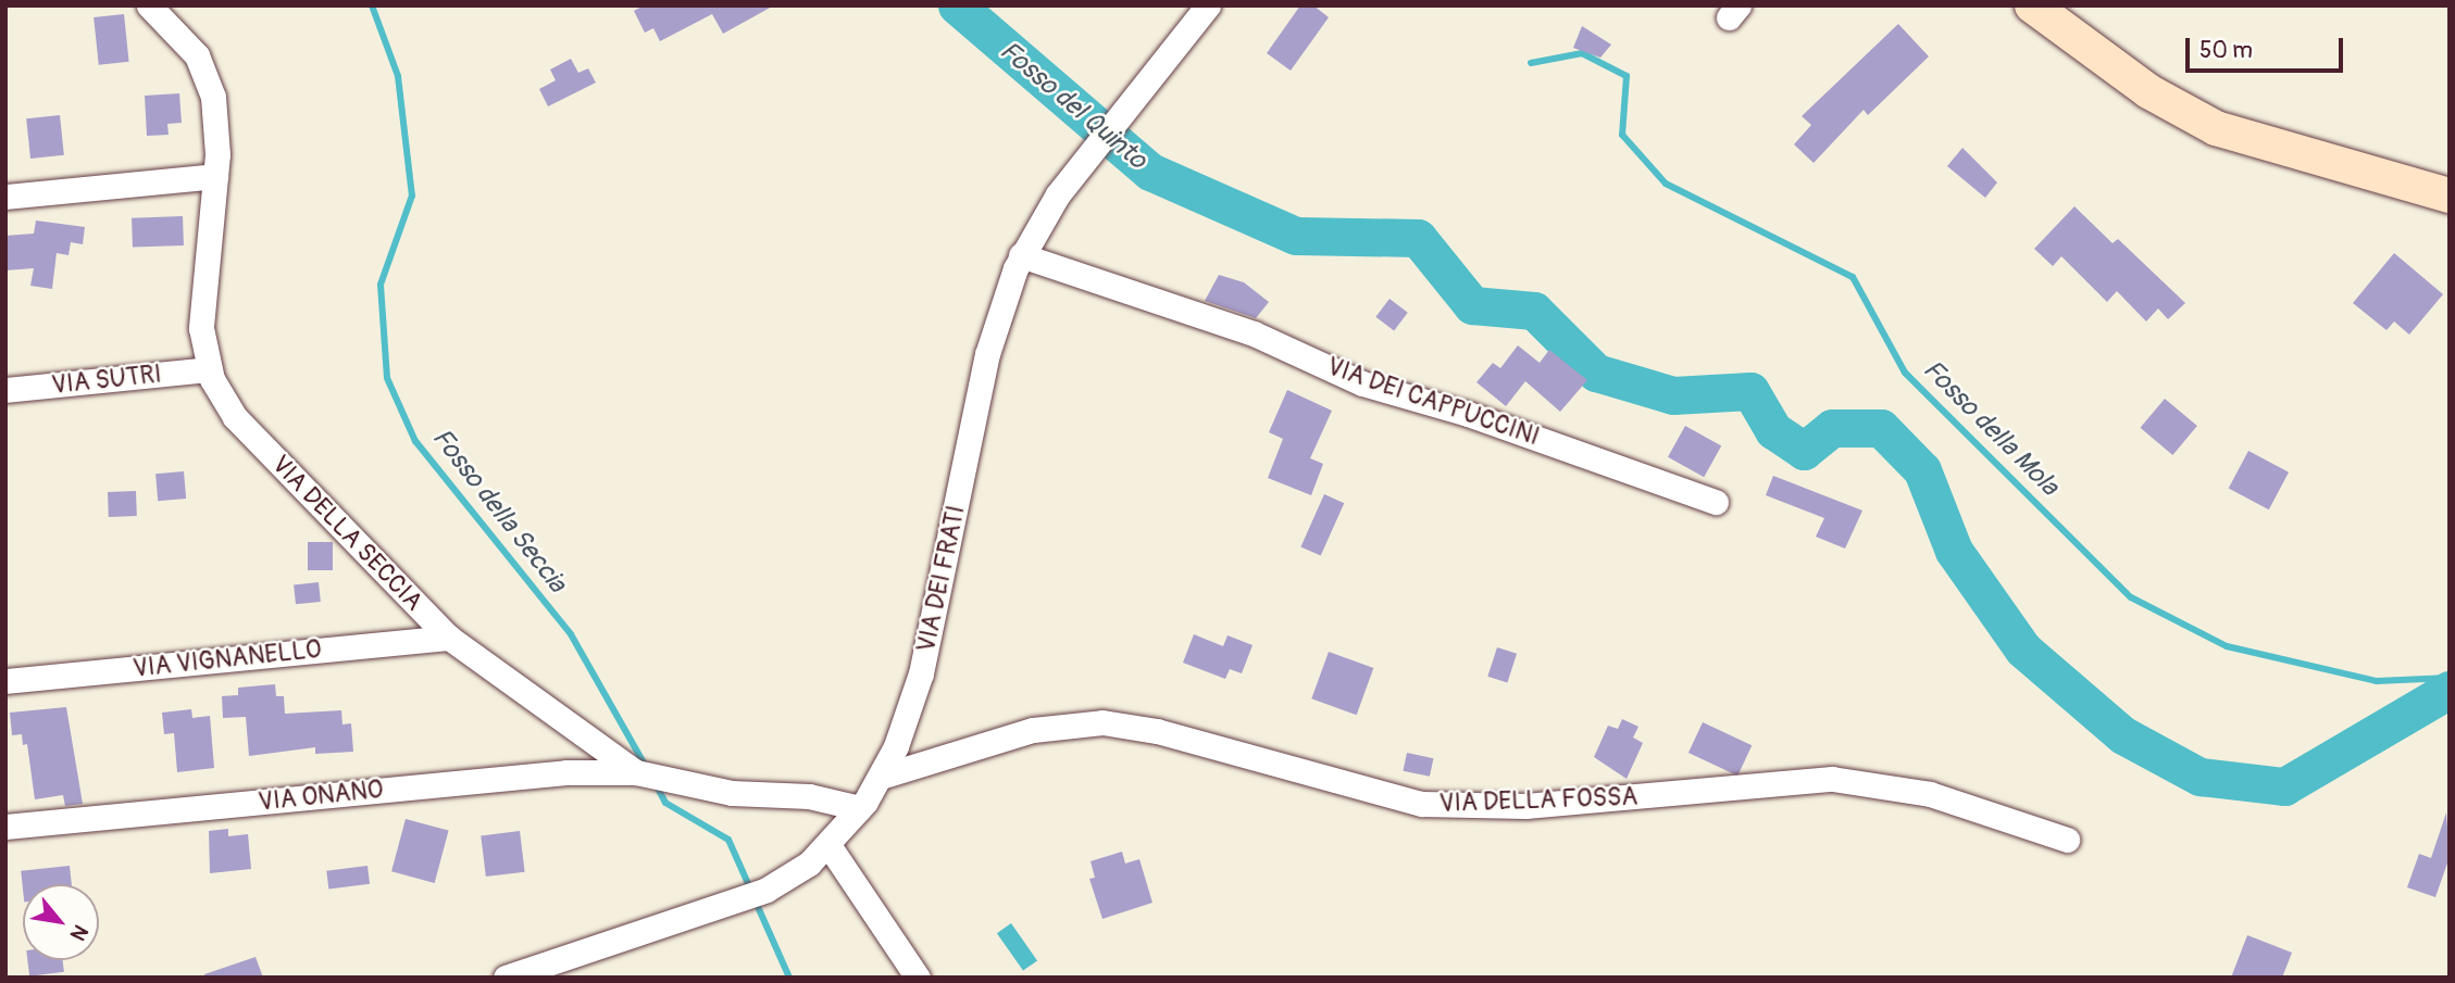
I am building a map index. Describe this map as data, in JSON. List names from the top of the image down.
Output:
{
  "streets": {
    "street": [
      "VIA SUTRI",
      "VIA DEI CAPPUCCINI",
      "VIA DELLA SECCIA",
      "VIA DEI FRATI",
      "VIA VIGNANELLO",
      "VIA ONANO",
      "VIA DELLA FOSSA"
    ]
  },
  "crossings": [
    ["VIA SUTRI", "VIA DELLA SECCIA"],
    ["VIA DEI CAPPUCCINI", "VIA DEI FRATI"],
    ["VIA DELLA SECCIA", "VIA DEI FRATI"],
    ["VIA DELLA SECCIA", "VIA VIGNANELLO"],
    ["VIA DELLA SECCIA", "VIA ONANO"],
    ["VIA DEI FRATI", "VIA DELLA FOSSA"]
  ],
  "water": ["Fosso del Quinto", "Fosso della Mola", "Fosso della Seccia"],
  "scale_bar": "50 m",
  "north": "bottom right"
}
